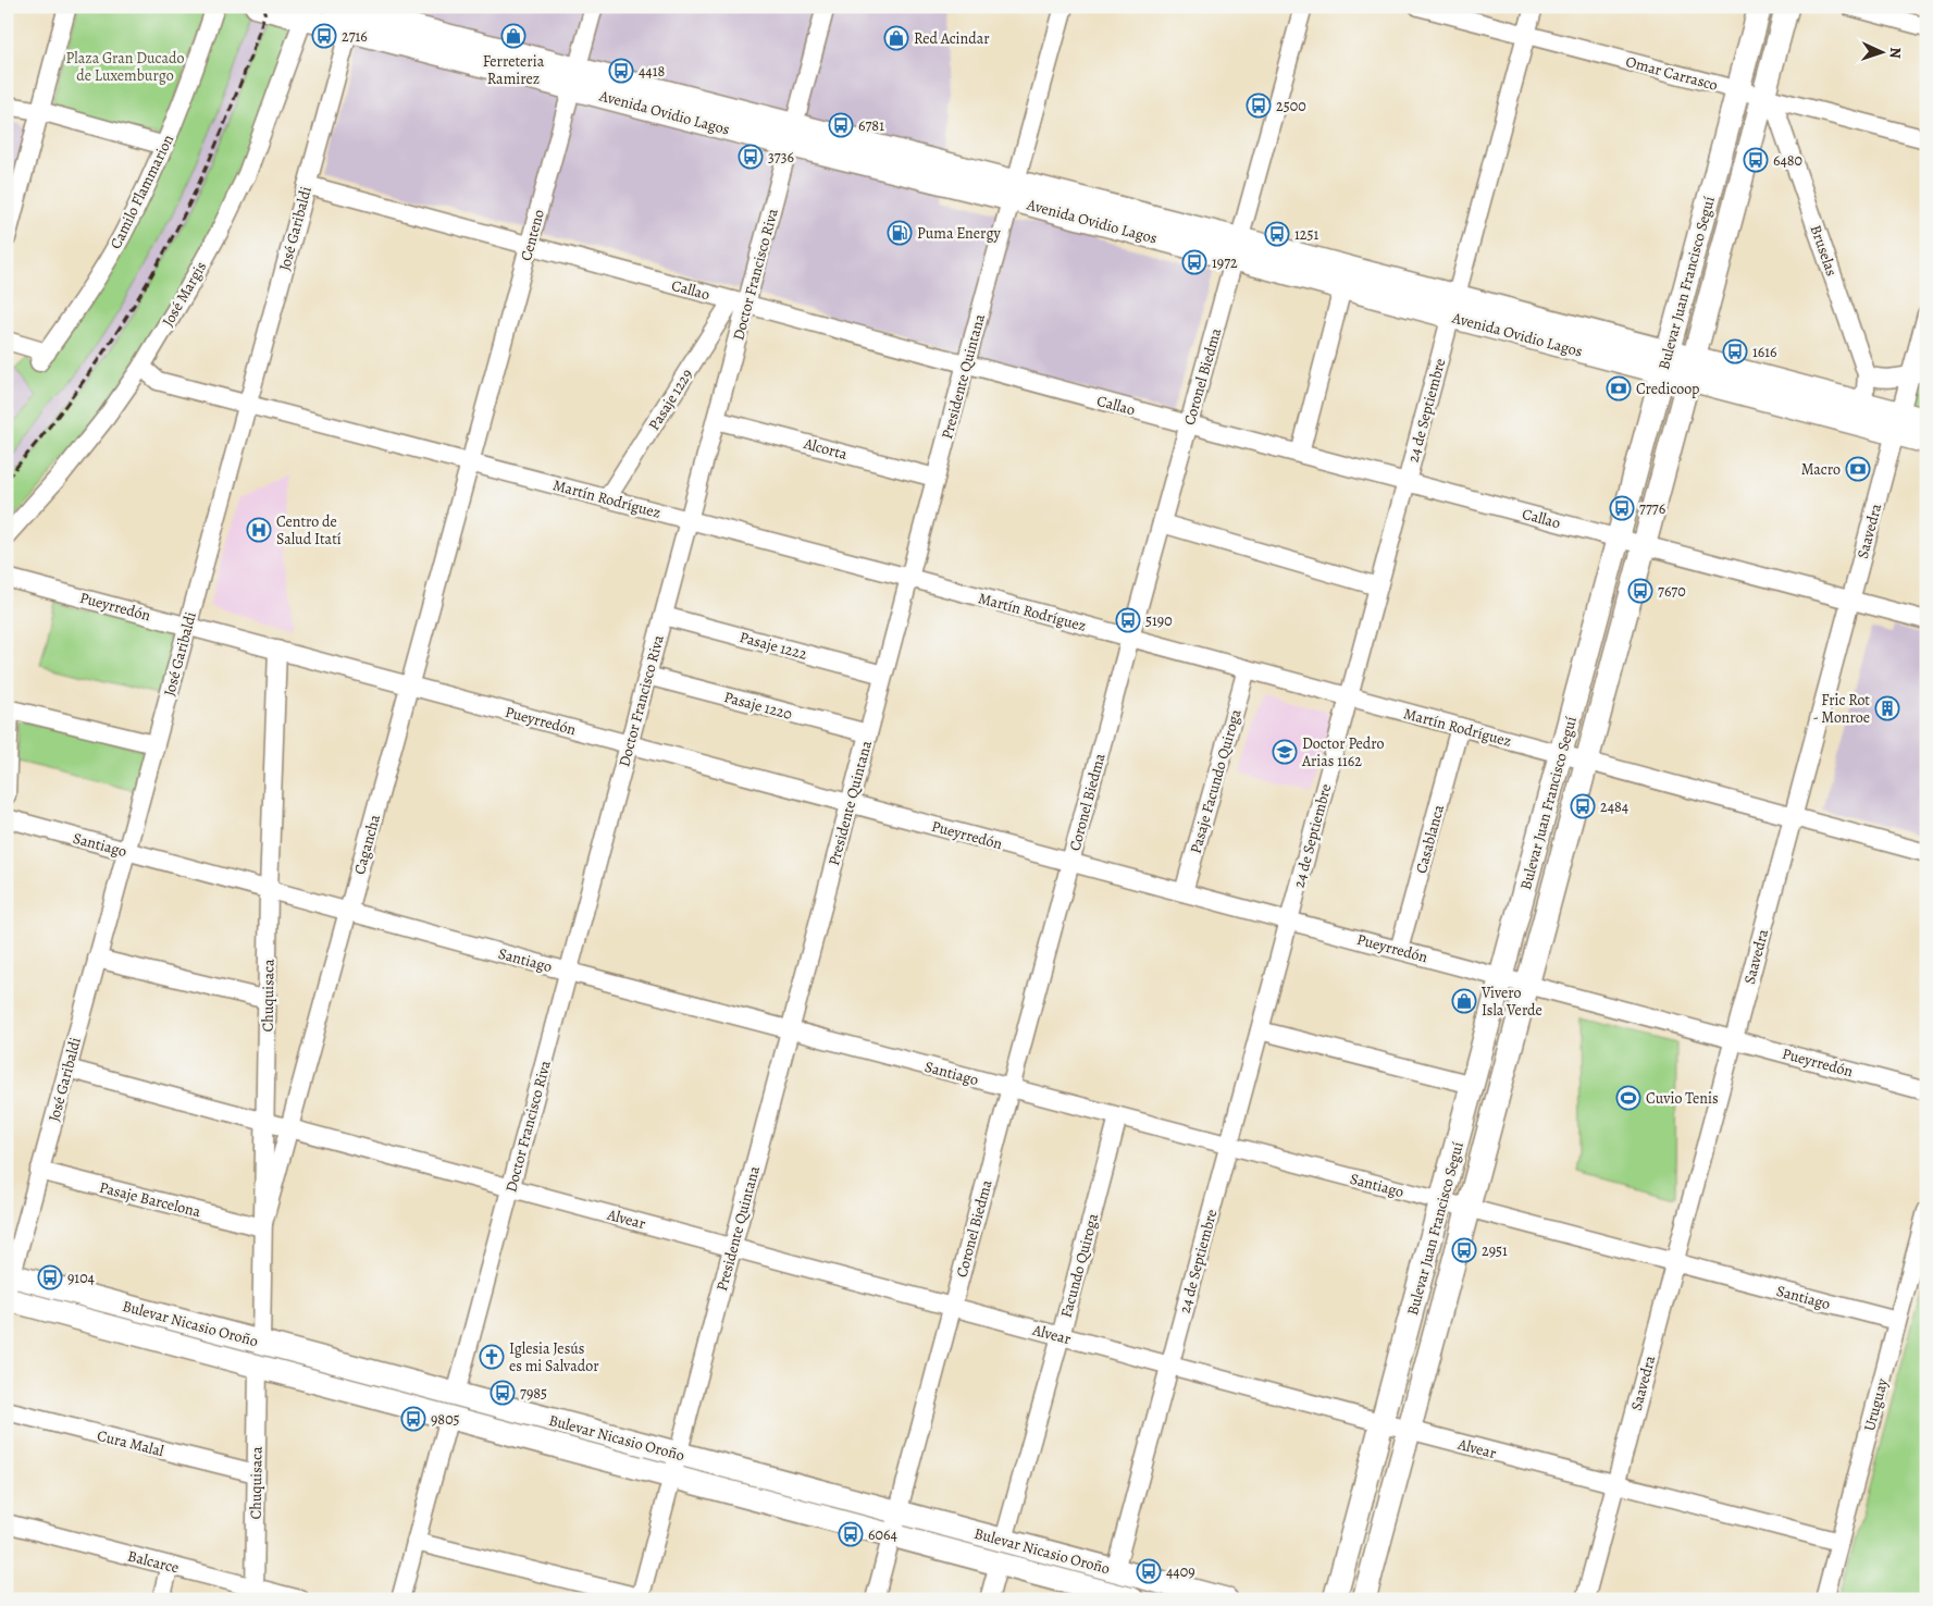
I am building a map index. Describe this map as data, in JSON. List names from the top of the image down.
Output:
{
  "streets": {
    "main road": ["Avenida Ovidio Lagos", "Bulevar Juan Francisco Seguí", "Bulevar Nicasio Oroño"],
    "street": [
      "Omar Carrasco",
      "Camilo Flammarion",
      "José Garibaldi",
      "Centeno",
      "Bruselas",
      "Doctor Francisco Riva",
      "Callao",
      "José Margis",
      "Presidente Quintana",
      "Coronel Biedma",
      "Pasaje 1229",
      "24 de Septiembre",
      "Alcorta",
      "Martín Rodríguez",
      "Saavedra",
      "Pueyrredón",
      "Pasaje 1222",
      "Pasaje 1220",
      "Pasaje Facundo Quiroga",
      "Casablanca",
      "Santiago",
      "Cagancha",
      "Chuquisaca",
      "Pasaje Barcelona",
      "Alvear",
      "Facundo Quiroga",
      "Uruguay",
      "Cura Malal",
      "Balcarce"
    ]
  },
  "crossings": [
    ["Omar Carrasco", "Bruselas"],
    ["Omar Carrasco", "Bulevar Juan Francisco Seguí"],
    ["Omar Carrasco", "24 de Septiembre"],
    ["Avenida Ovidio Lagos", "José Garibaldi"],
    ["Avenida Ovidio Lagos", "Centeno"],
    ["Avenida Ovidio Lagos", "Doctor Francisco Riva"],
    ["Avenida Ovidio Lagos", "Bulevar Juan Francisco Seguí"],
    ["Avenida Ovidio Lagos", "José Margis"],
    ["Avenida Ovidio Lagos", "Presidente Quintana"],
    ["Avenida Ovidio Lagos", "Coronel Biedma"],
    ["Avenida Ovidio Lagos", "24 de Septiembre"],
    ["Avenida Ovidio Lagos", "Saavedra"],
    ["José Garibaldi", "Callao"],
    ["José Garibaldi", "Martín Rodríguez"],
    ["José Garibaldi", "Pueyrredón"],
    ["José Garibaldi", "Santiago"],
    ["José Garibaldi", "Pasaje Barcelona"],
    ["José Garibaldi", "Alvear"],
    ["José Garibaldi", "Bulevar Nicasio Oroño"],
    ["Centeno", "Callao"],
    ["Centeno", "Martín Rodríguez"],
    ["Centeno", "Cagancha"],
    ["Bruselas", "Bulevar Juan Francisco Seguí"],
    ["Doctor Francisco Riva", "Callao"],
    ["Doctor Francisco Riva", "Pasaje 1229"],
    ["Doctor Francisco Riva", "Alcorta"],
    ["Doctor Francisco Riva", "Martín Rodríguez"],
    ["Doctor Francisco Riva", "Pueyrredón"],
    ["Doctor Francisco Riva", "Pasaje 1222"],
    ["Doctor Francisco Riva", "Pasaje 1220"],
    ["Doctor Francisco Riva", "Santiago"],
    ["Doctor Francisco Riva", "Alvear"],
    ["Doctor Francisco Riva", "Bulevar Nicasio Oroño"],
    ["Bulevar Juan Francisco Seguí", "Callao"],
    ["Bulevar Juan Francisco Seguí", "Martín Rodríguez"],
    ["Bulevar Juan Francisco Seguí", "Pueyrredón"],
    ["Bulevar Juan Francisco Seguí", "Santiago"],
    ["Bulevar Juan Francisco Seguí", "Alvear"],
    ["Callao", "Presidente Quintana"],
    ["Callao", "Coronel Biedma"],
    ["Callao", "Pasaje 1229"],
    ["Callao", "24 de Septiembre"],
    ["Callao", "Saavedra"],
    ["José Margis", "Martín Rodríguez"],
    ["Presidente Quintana", "Alcorta"],
    ["Presidente Quintana", "Martín Rodríguez"],
    ["Presidente Quintana", "Pueyrredón"],
    ["Presidente Quintana", "Pasaje 1222"],
    ["Presidente Quintana", "Pasaje 1220"],
    ["Presidente Quintana", "Santiago"],
    ["Presidente Quintana", "Alvear"],
    ["Presidente Quintana", "Bulevar Nicasio Oroño"],
    ["Coronel Biedma", "Martín Rodríguez"],
    ["Coronel Biedma", "Pueyrredón"],
    ["Coronel Biedma", "Santiago"],
    ["Coronel Biedma", "Alvear"],
    ["Coronel Biedma", "Bulevar Nicasio Oroño"],
    ["Pasaje 1229", "Martín Rodríguez"],
    ["24 de Septiembre", "Martín Rodríguez"],
    ["24 de Septiembre", "Pueyrredón"],
    ["24 de Septiembre", "Santiago"],
    ["24 de Septiembre", "Alvear"],
    ["24 de Septiembre", "Bulevar Nicasio Oroño"],
    ["Martín Rodríguez", "Saavedra"],
    ["Martín Rodríguez", "Pasaje Facundo Quiroga"],
    ["Martín Rodríguez", "Casablanca"],
    ["Martín Rodríguez", "Cagancha"],
    ["Saavedra", "Pueyrredón"],
    ["Saavedra", "Santiago"],
    ["Saavedra", "Alvear"],
    ["Pueyrredón", "Pasaje Facundo Quiroga"],
    ["Pueyrredón", "Casablanca"],
    ["Pueyrredón", "Cagancha"],
    ["Pueyrredón", "Chuquisaca"],
    ["Santiago", "Cagancha"],
    ["Santiago", "Chuquisaca"],
    ["Santiago", "Facundo Quiroga"],
    ["Santiago", "Uruguay"],
    ["Cagancha", "Chuquisaca"],
    ["Cagancha", "Pasaje Barcelona"],
    ["Cagancha", "Alvear"],
    ["Chuquisaca", "Pasaje Barcelona"],
    ["Chuquisaca", "Alvear"],
    ["Chuquisaca", "Bulevar Nicasio Oroño"],
    ["Chuquisaca", "Cura Malal"],
    ["Chuquisaca", "Balcarce"],
    ["Alvear", "Facundo Quiroga"],
    ["Alvear", "Uruguay"],
    ["Facundo Quiroga", "Bulevar Nicasio Oroño"]
  ],
  "parks": ["Plaza Gran Ducado de Luxemburgo"],
  "places": {
    "bus stop": [
      "2716",
      "4418",
      "2500",
      "6781",
      "3736",
      "6480",
      "1251",
      "1972",
      "1616",
      "7776",
      "7670",
      "5190",
      "2484",
      "2951",
      "9104",
      "7985",
      "9805",
      "6064",
      "4409"
    ],
    "shop": ["Ferreteria Ramirez", "Red Acindar", "Vivero Isla Verde"],
    "fuel station": ["Puma Energy"],
    "bank": ["Credicoop", "Macro"],
    "hospital": ["Centro de Salud Itatí"],
    "building": ["Fric Rot - Monroe"],
    "school or university": ["Doctor Pedro Arias 1162"],
    "sports": ["Cuvio Tenis"],
    "church": ["Iglesia Jesús es mi Salvador"]
  },
  "north": "right"
}
